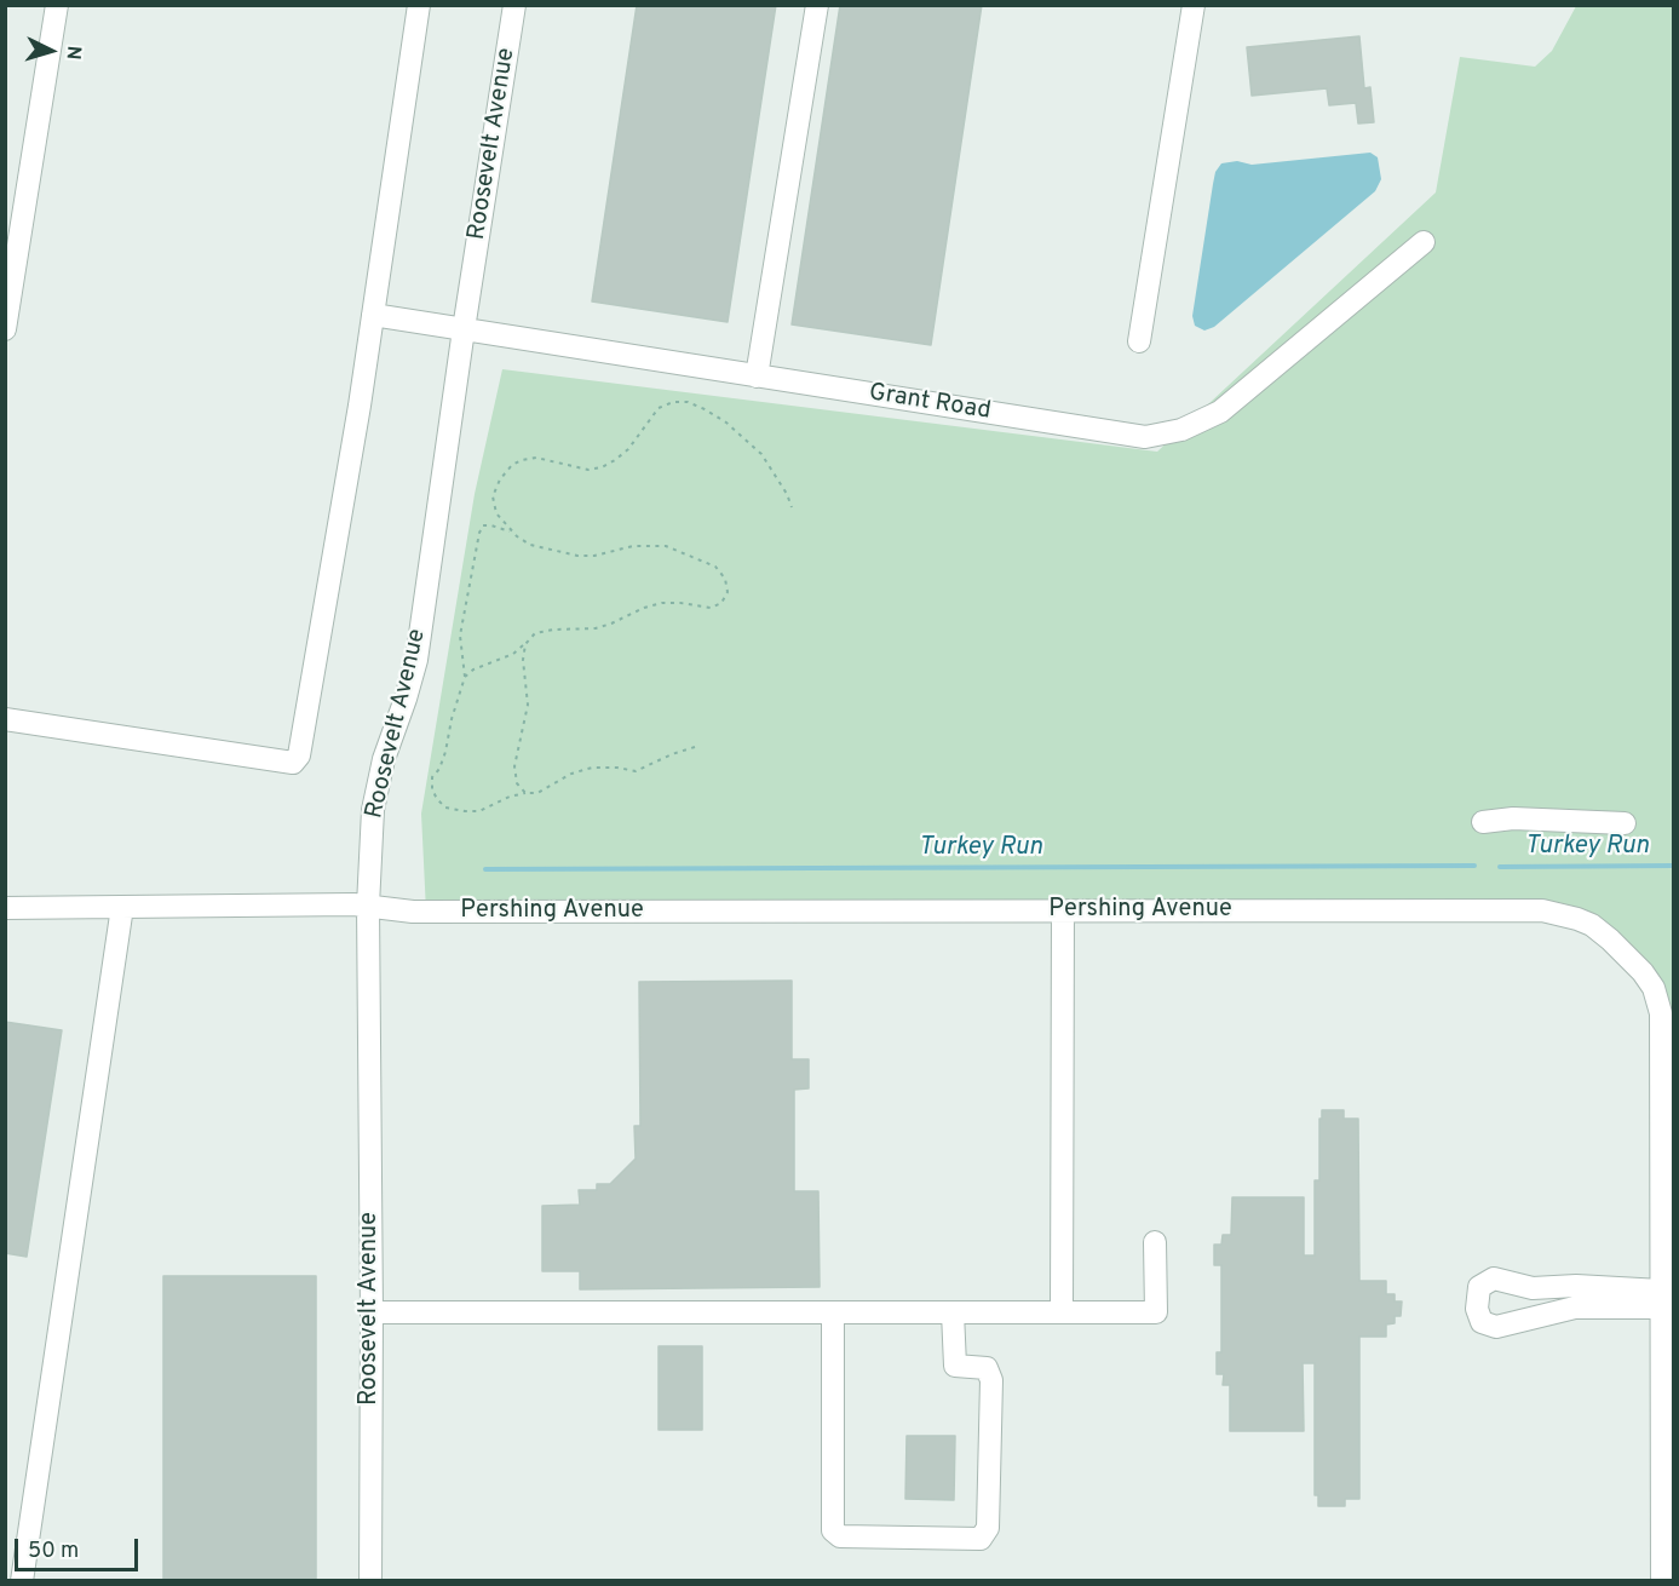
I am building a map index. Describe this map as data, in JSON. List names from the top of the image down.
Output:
{
  "streets": {
    "street": ["Roosevelt Avenue", "Grant Road", "Pershing Avenue"]
  },
  "crossings": [
    ["Roosevelt Avenue", "Grant Road"],
    ["Roosevelt Avenue", "Pershing Avenue"]
  ],
  "water": ["Turkey Run"],
  "scale_bar": "50 m",
  "north": "right"
}
